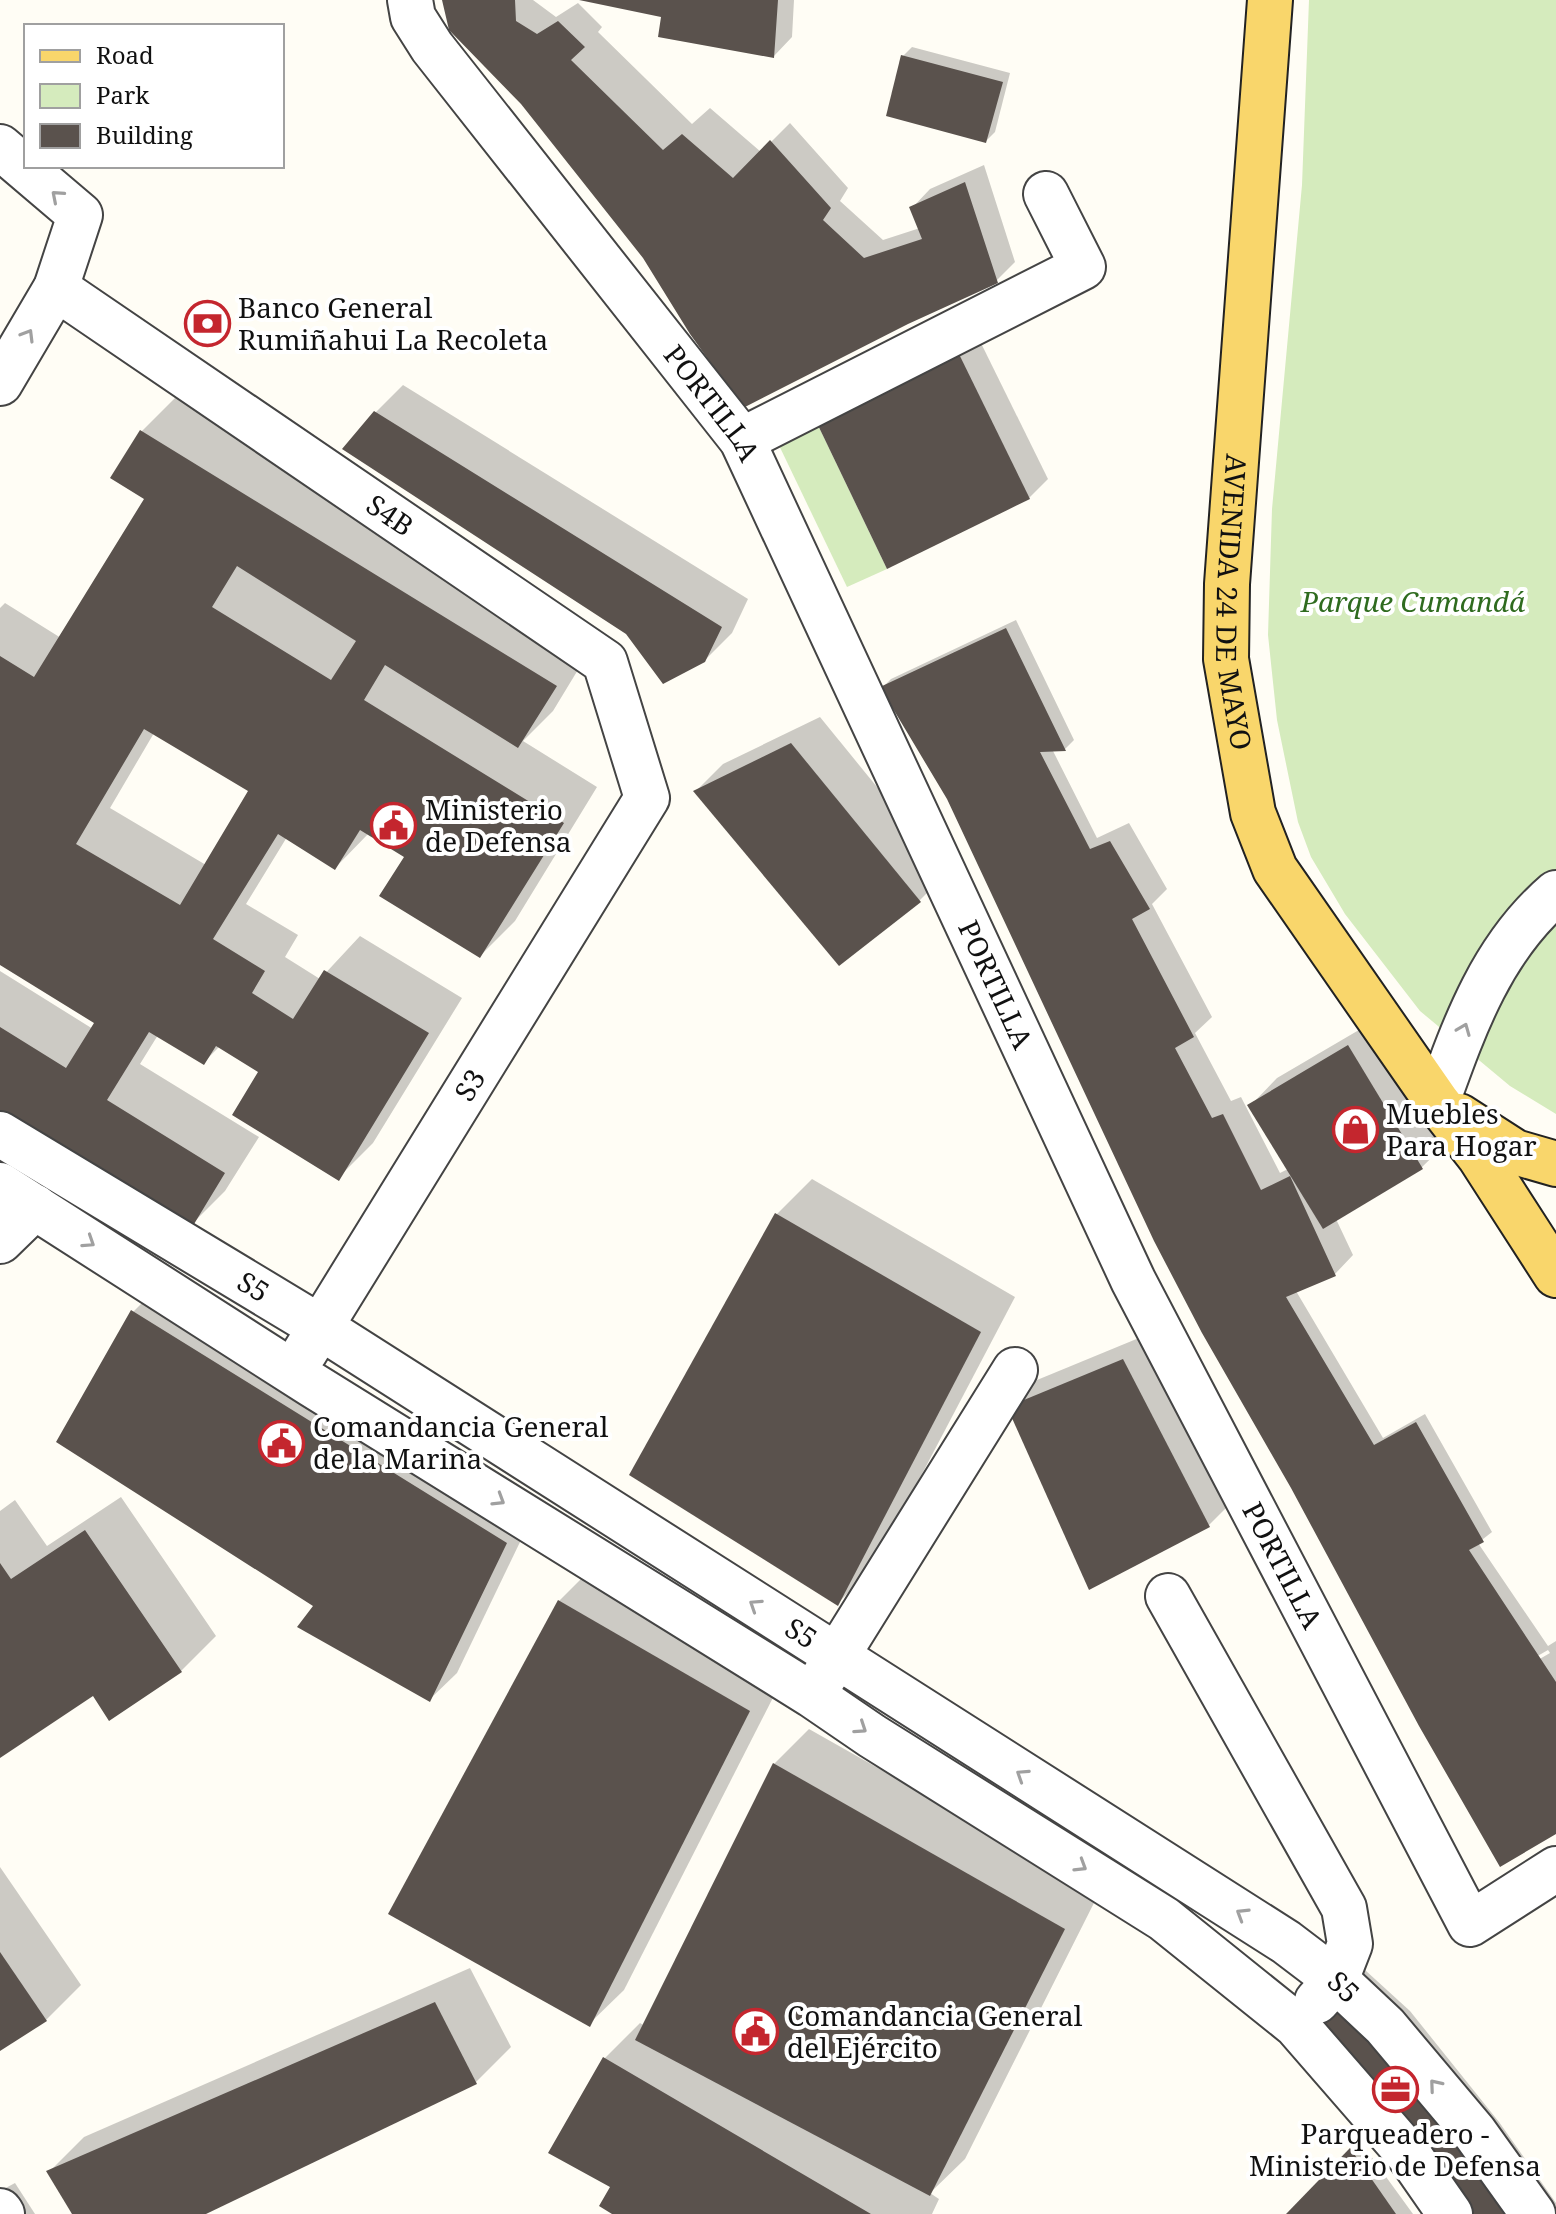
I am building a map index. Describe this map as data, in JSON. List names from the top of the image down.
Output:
{
  "streets": {
    "main road": ["AVENIDA 24 DE MAYO"],
    "street": [
      "PORTILLA",
      "S4B",
      "S3",
      "S5"
    ]
  },
  "crossings": [
    ["S4B", "S3"],
    ["S3", "S5"]
  ],
  "parks": ["Parque Cumandá"],
  "places": {
    "bank": ["Banco General Rumiñahui La Recoleta"],
    "public building": ["Ministerio de Defensa", "Comandancia General de la Marina", "Comandancia General del Ejército"],
    "shop": ["Muebles Para Hogar"],
    "office": ["Parqueadero - Ministerio de Defensa"]
  },
  "legend": ["Road", "Park", "Building"]
}
